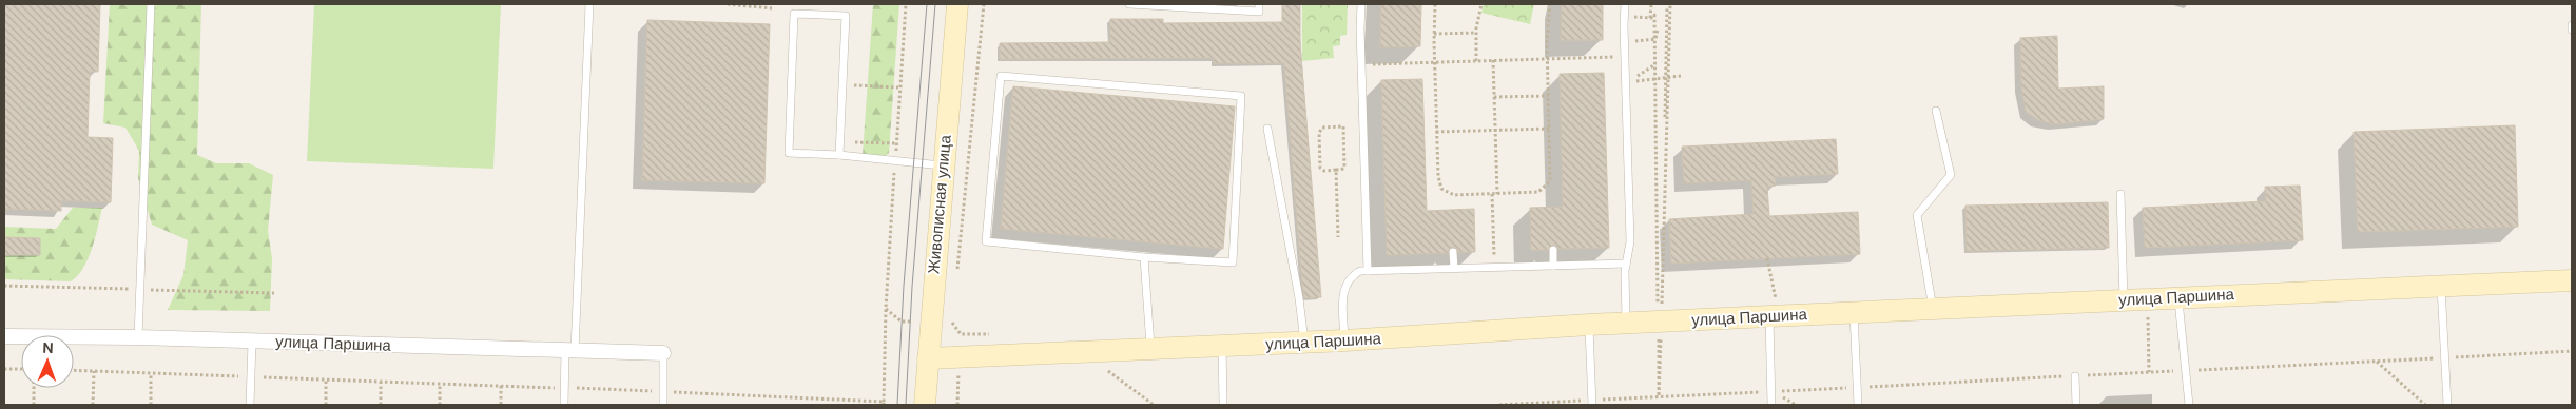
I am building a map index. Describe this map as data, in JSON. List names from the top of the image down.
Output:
{
  "streets": {
    "street": ["Живописная улица", "улица Паршина"]
  },
  "crossings": [
    ["Живописная улица", "улица Паршина"]
  ],
  "north": "top"
}
